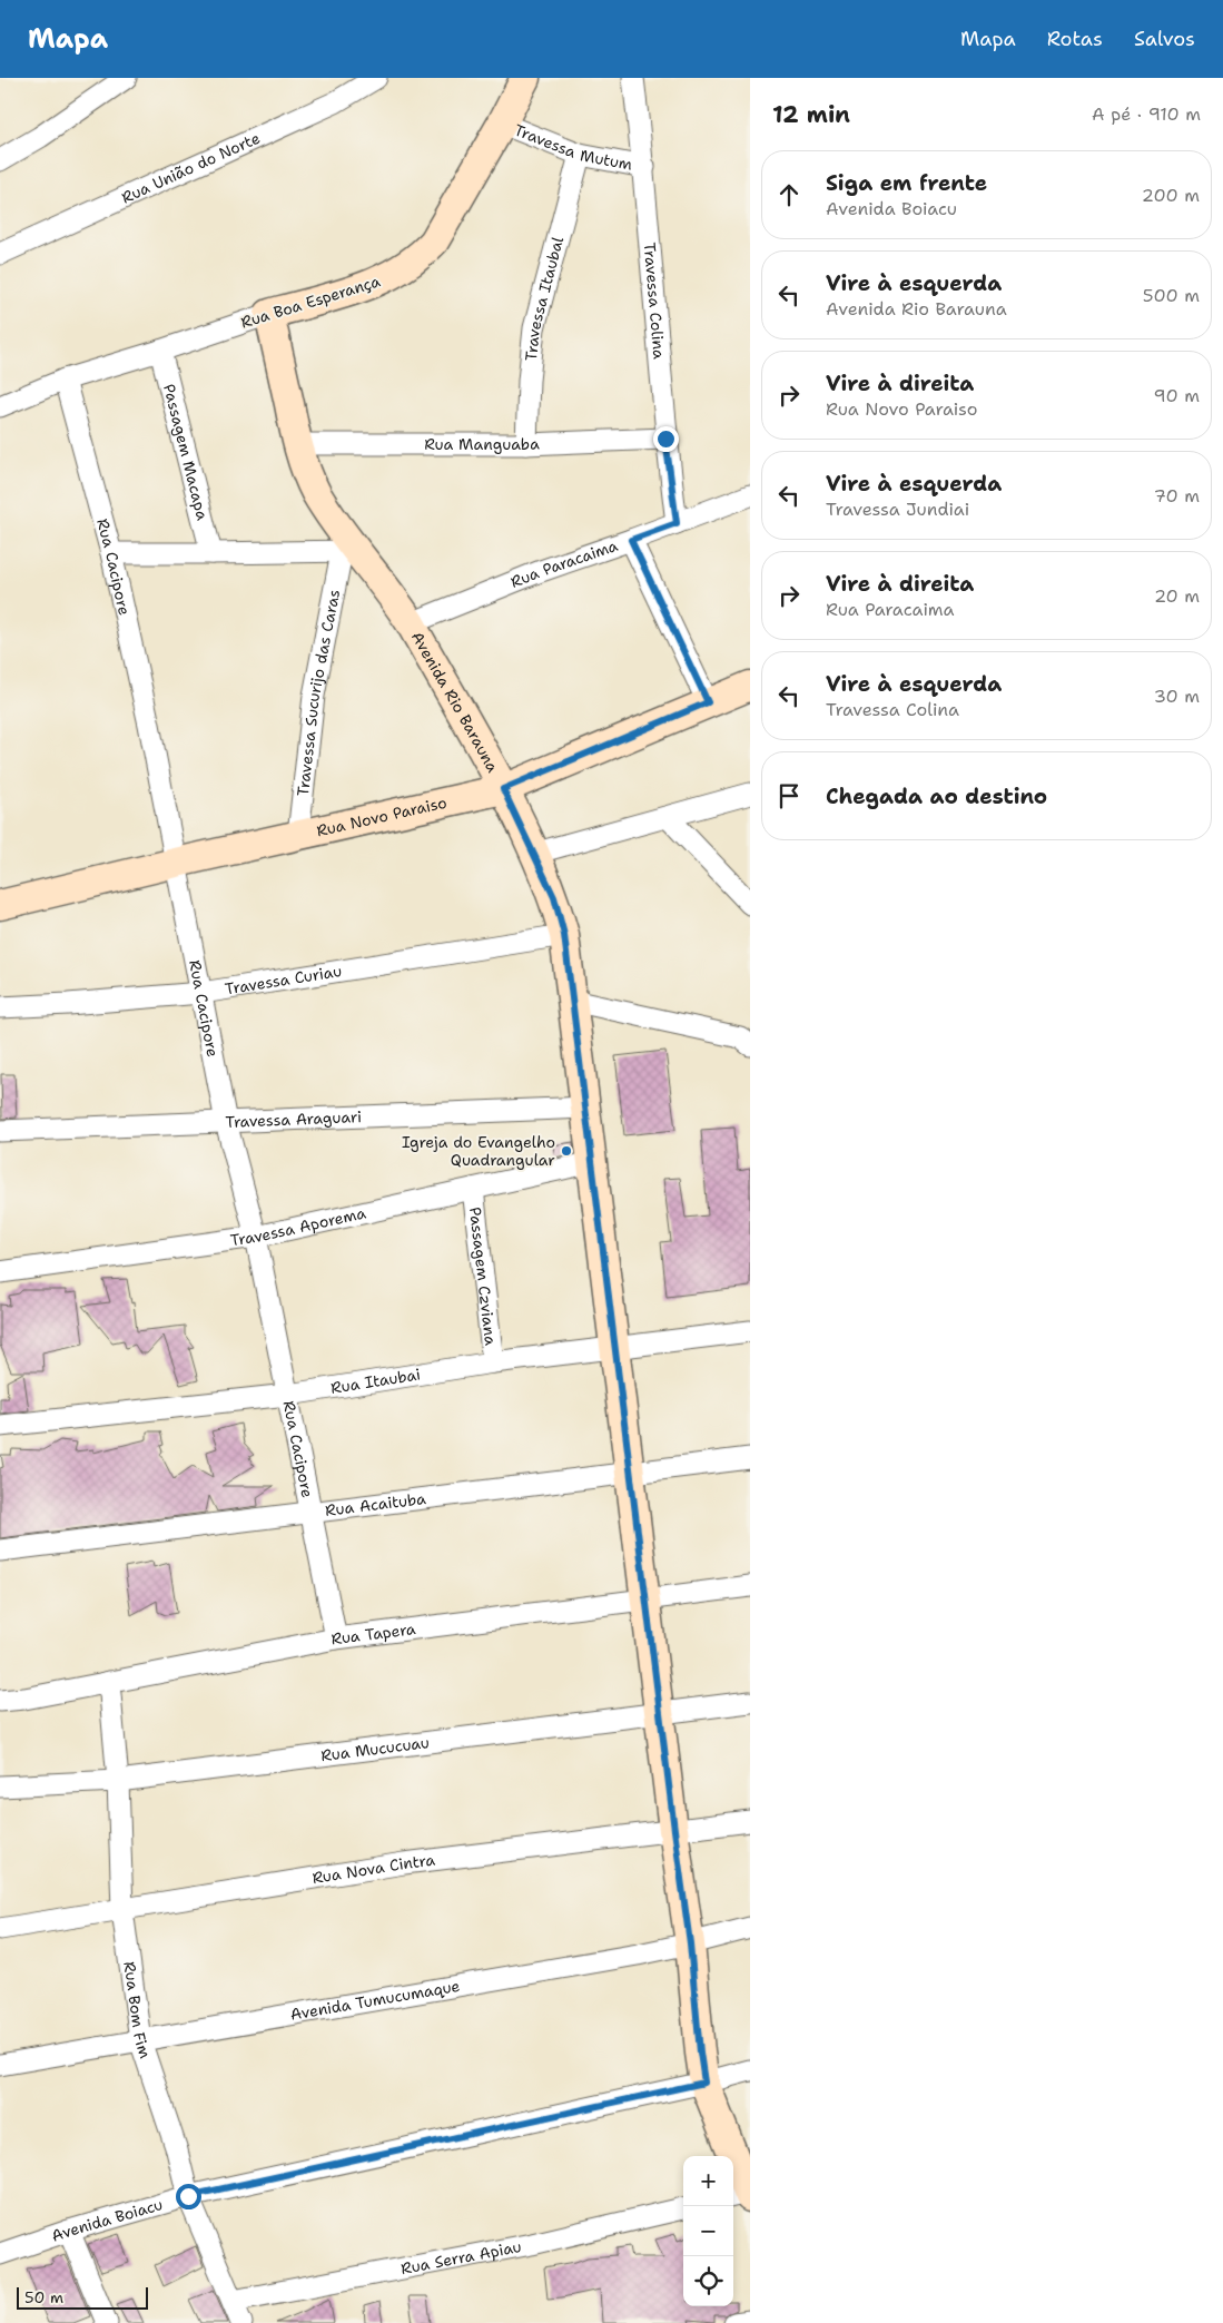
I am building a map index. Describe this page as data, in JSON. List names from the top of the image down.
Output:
{
  "streets": {
    "street": [
      "Travessa Mutum",
      "Rua União do Norte",
      "Travessa Itaubal",
      "Travessa Colina",
      "Rua Boa Esperança",
      "Rua Manguaba",
      "Passagem Macapa",
      "Rua Paracaima",
      "Rua Cacipore",
      "Travessa Sucurijo das Caras",
      "Avenida Rio Barauna",
      "Rua Novo Paraiso",
      "Travessa Curiau",
      "Travessa Araguari",
      "Travessa Aporema",
      "Passagem Czviana",
      "Rua Itaubai",
      "Rua Acaituba",
      "Rua Tapera",
      "Rua Mucucuau",
      "Rua Nova Cintra",
      "Avenida Tumucumaque",
      "Rua Bom Fim",
      "Avenida Boiacu",
      "Rua Serra Apiau"
    ]
  },
  "crossings": [
    ["Travessa Mutum", "Travessa Itaubal"],
    ["Travessa Mutum", "Travessa Colina"],
    ["Travessa Mutum", "Rua Boa Esperança"],
    ["Travessa Itaubal", "Rua Manguaba"],
    ["Travessa Colina", "Rua Manguaba"],
    ["Travessa Colina", "Rua Paracaima"],
    ["Rua Boa Esperança", "Passagem Macapa"],
    ["Rua Boa Esperança", "Rua Cacipore"],
    ["Rua Boa Esperança", "Avenida Rio Barauna"],
    ["Rua Manguaba", "Avenida Rio Barauna"],
    ["Rua Paracaima", "Avenida Rio Barauna"],
    ["Rua Cacipore", "Rua Novo Paraiso"],
    ["Rua Cacipore", "Travessa Curiau"],
    ["Rua Cacipore", "Travessa Araguari"],
    ["Rua Cacipore", "Travessa Aporema"],
    ["Rua Cacipore", "Rua Itaubai"],
    ["Rua Cacipore", "Rua Acaituba"],
    ["Rua Cacipore", "Rua Tapera"],
    ["Travessa Sucurijo das Caras", "Avenida Rio Barauna"],
    ["Travessa Sucurijo das Caras", "Rua Novo Paraiso"],
    ["Avenida Rio Barauna", "Rua Novo Paraiso"],
    ["Avenida Rio Barauna", "Travessa Curiau"],
    ["Avenida Rio Barauna", "Travessa Araguari"],
    ["Avenida Rio Barauna", "Travessa Aporema"],
    ["Avenida Rio Barauna", "Rua Itaubai"],
    ["Avenida Rio Barauna", "Rua Acaituba"],
    ["Avenida Rio Barauna", "Rua Tapera"],
    ["Avenida Rio Barauna", "Rua Mucucuau"],
    ["Avenida Rio Barauna", "Rua Nova Cintra"],
    ["Avenida Rio Barauna", "Avenida Tumucumaque"],
    ["Avenida Rio Barauna", "Avenida Boiacu"],
    ["Travessa Aporema", "Passagem Czviana"],
    ["Passagem Czviana", "Rua Itaubai"],
    ["Rua Tapera", "Rua Bom Fim"],
    ["Rua Mucucuau", "Rua Bom Fim"],
    ["Rua Nova Cintra", "Rua Bom Fim"],
    ["Avenida Tumucumaque", "Rua Bom Fim"],
    ["Rua Bom Fim", "Avenida Boiacu"],
    ["Rua Bom Fim", "Rua Serra Apiau"]
  ],
  "places": ["Igreja do Evangelho Quadrangular"],
  "scale_bar": "50 m",
  "page": {
    "header": "Mapa",
    "nav": ["Mapa", "Rotas", "Salvos"],
    "heading": ["12 min", "A pé · 910 m"],
    "list": [
      ["Siga em frente", "Avenida Boiacu", "200 m"],
      ["Vire à esquerda", "Avenida Rio Barauna", "500 m"],
      ["Vire à direita", "Rua Novo Paraiso", "90 m"],
      ["Vire à esquerda", "Travessa Jundiai", "70 m"],
      ["Vire à direita", "Rua Paracaima", "20 m"],
      ["Vire à esquerda", "Travessa Colina", "30 m"],
      "Chegada ao destino"
    ],
    "map_buttons": ["+", "−"],
    "scale": "50 m"
  }
}
